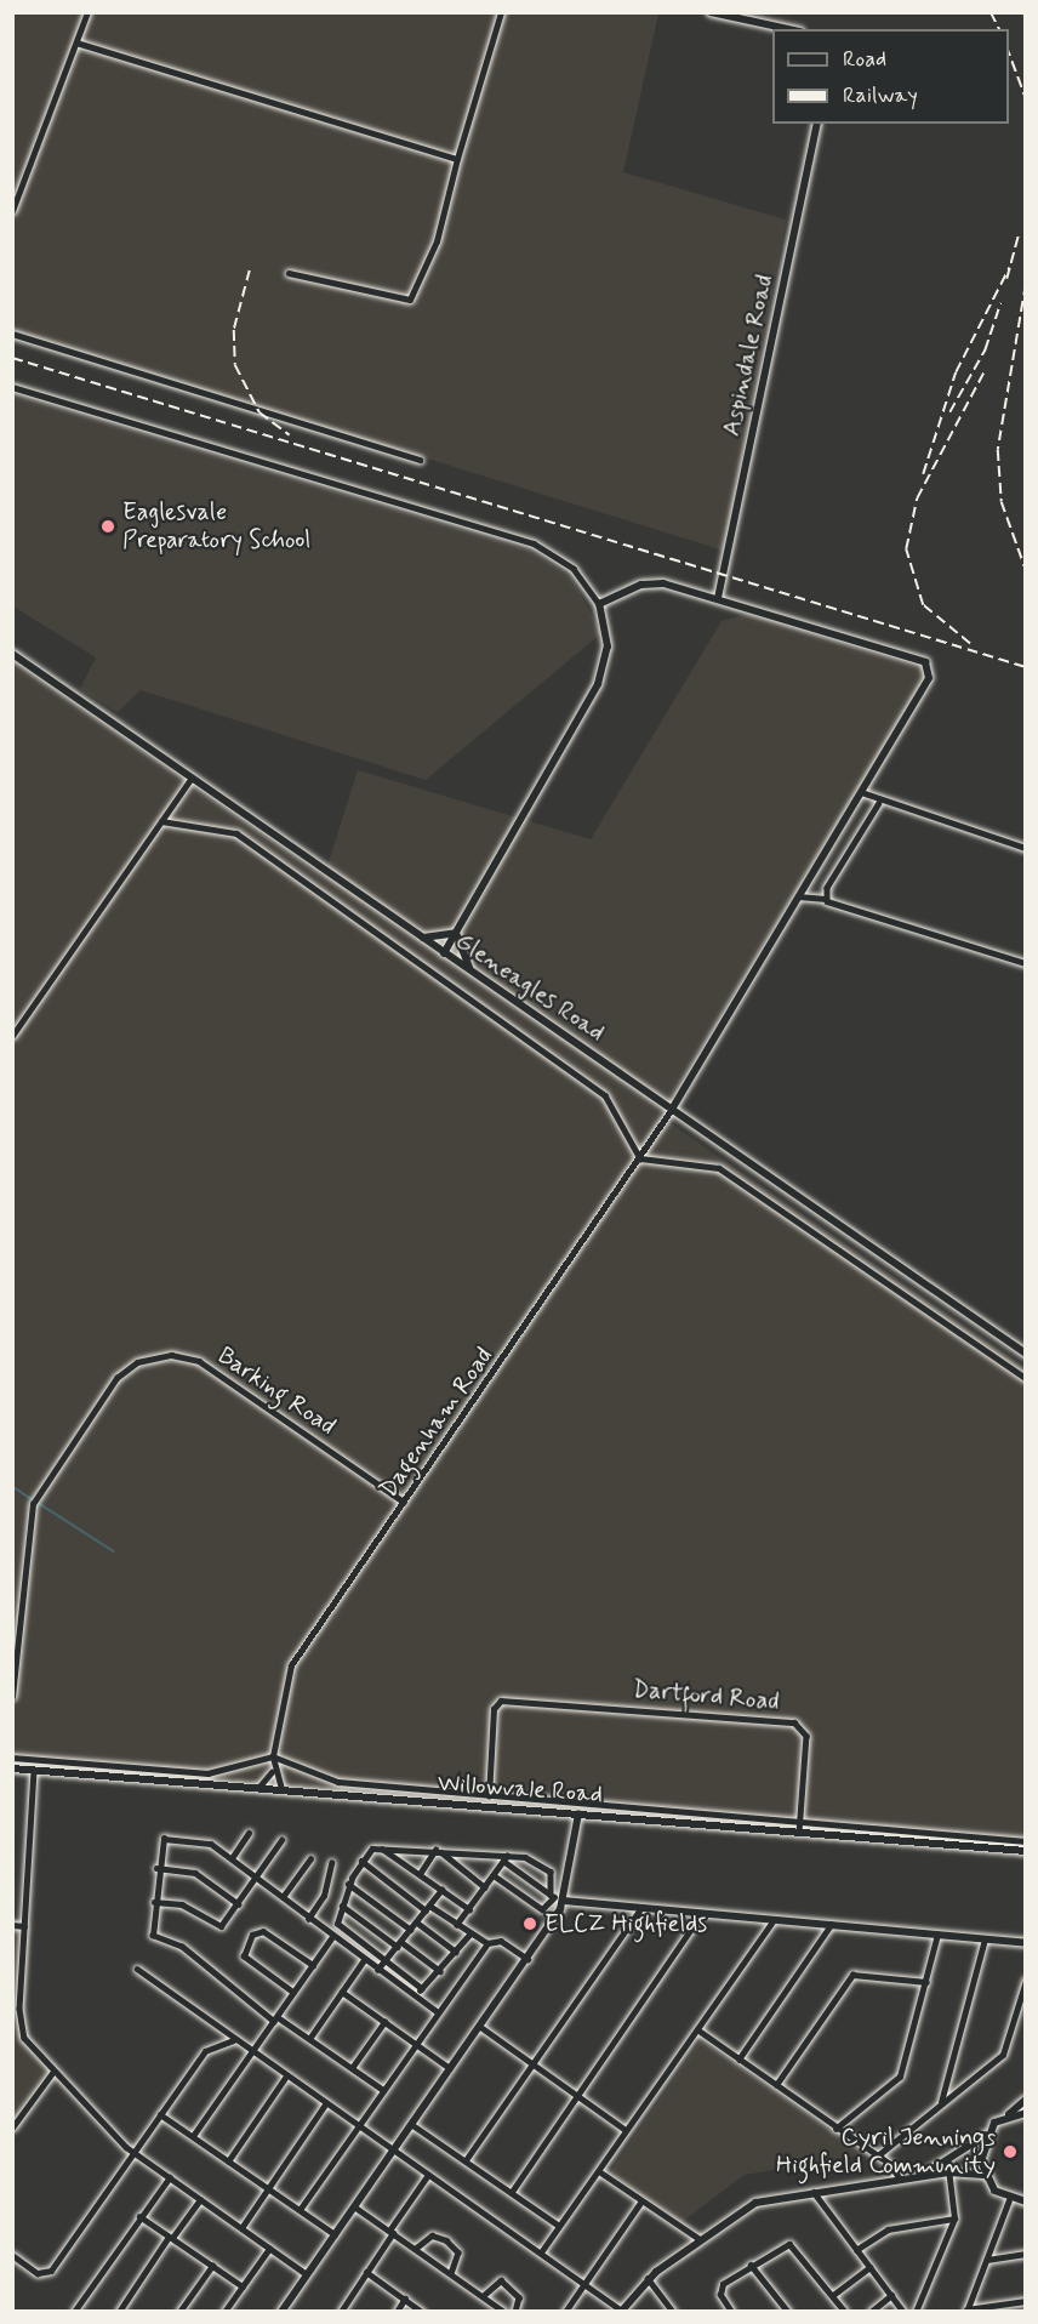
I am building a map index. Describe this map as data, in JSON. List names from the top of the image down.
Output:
{
  "streets": {
    "street": [
      "Aspindale Road",
      "Gleneagles Road",
      "Barking Road",
      "Dagenham Road",
      "Dartford Road",
      "Willowvale Road"
    ]
  },
  "crossings": [
    ["Gleneagles Road", "Dagenham Road"],
    ["Barking Road", "Dagenham Road"],
    ["Dartford Road", "Willowvale Road"]
  ],
  "places": ["Eaglesvale Preparatory School", "ELCZ Highfields", "Cyril Jennings Highfield Community"],
  "legend": ["Road", "Railway"]
}
